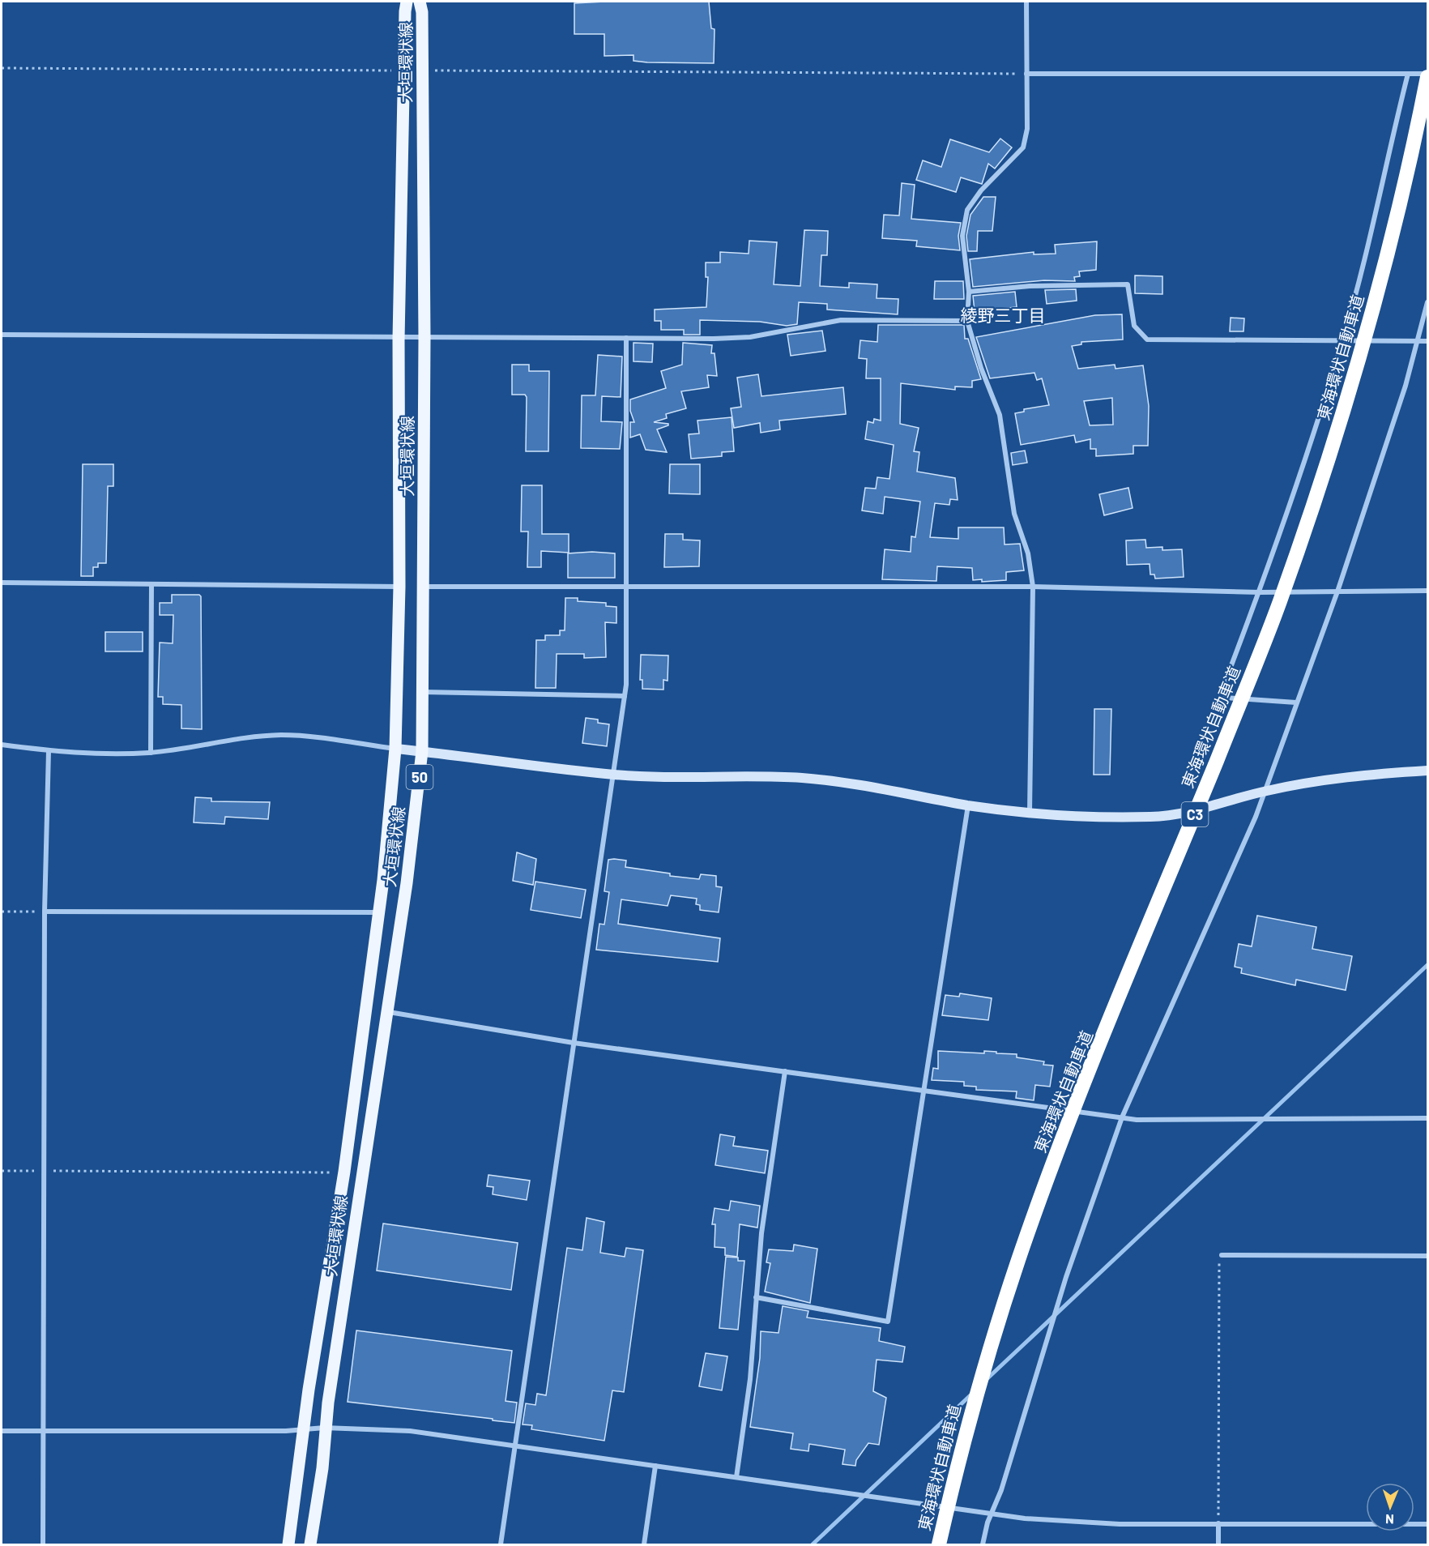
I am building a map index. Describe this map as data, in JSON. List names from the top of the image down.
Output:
{
  "streets": {
    "highway": ["東海環状自動車道", "C3"],
    "main road": ["大垣環状線", "50"]
  },
  "districts": ["綾野三丁目"],
  "north": "bottom"
}
